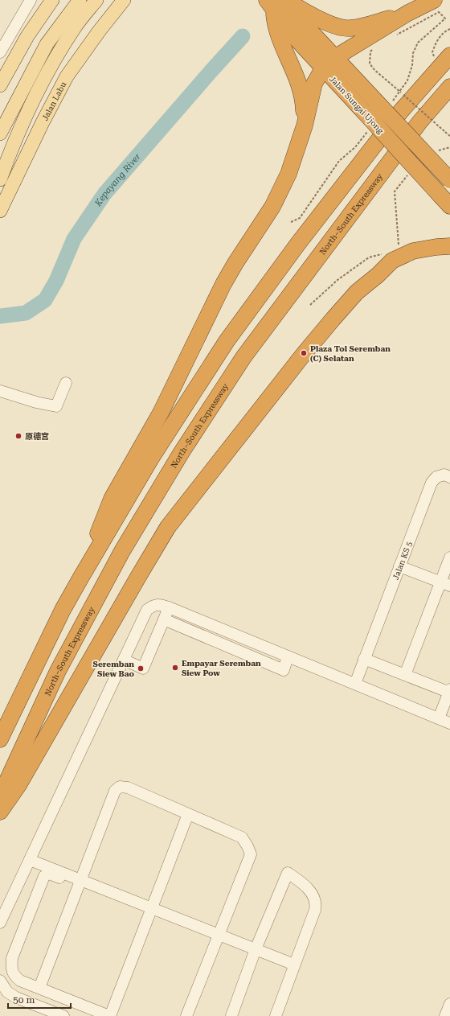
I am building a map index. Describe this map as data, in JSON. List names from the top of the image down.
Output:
{
  "streets": {
    "highway": ["Jalan Sungai Ujong", "North–South Expressway"],
    "main road": ["Jalan Labu"],
    "street": ["Jalan KS 5"]
  },
  "water": ["Kepayang River"],
  "places": [
    "Plaza Tol Seremban (C) Selatan",
    "原德宫",
    "Empayar Seremban Siew Pow",
    "Seremban Siew Bao"
  ],
  "scale_bar": "50 m"
}
